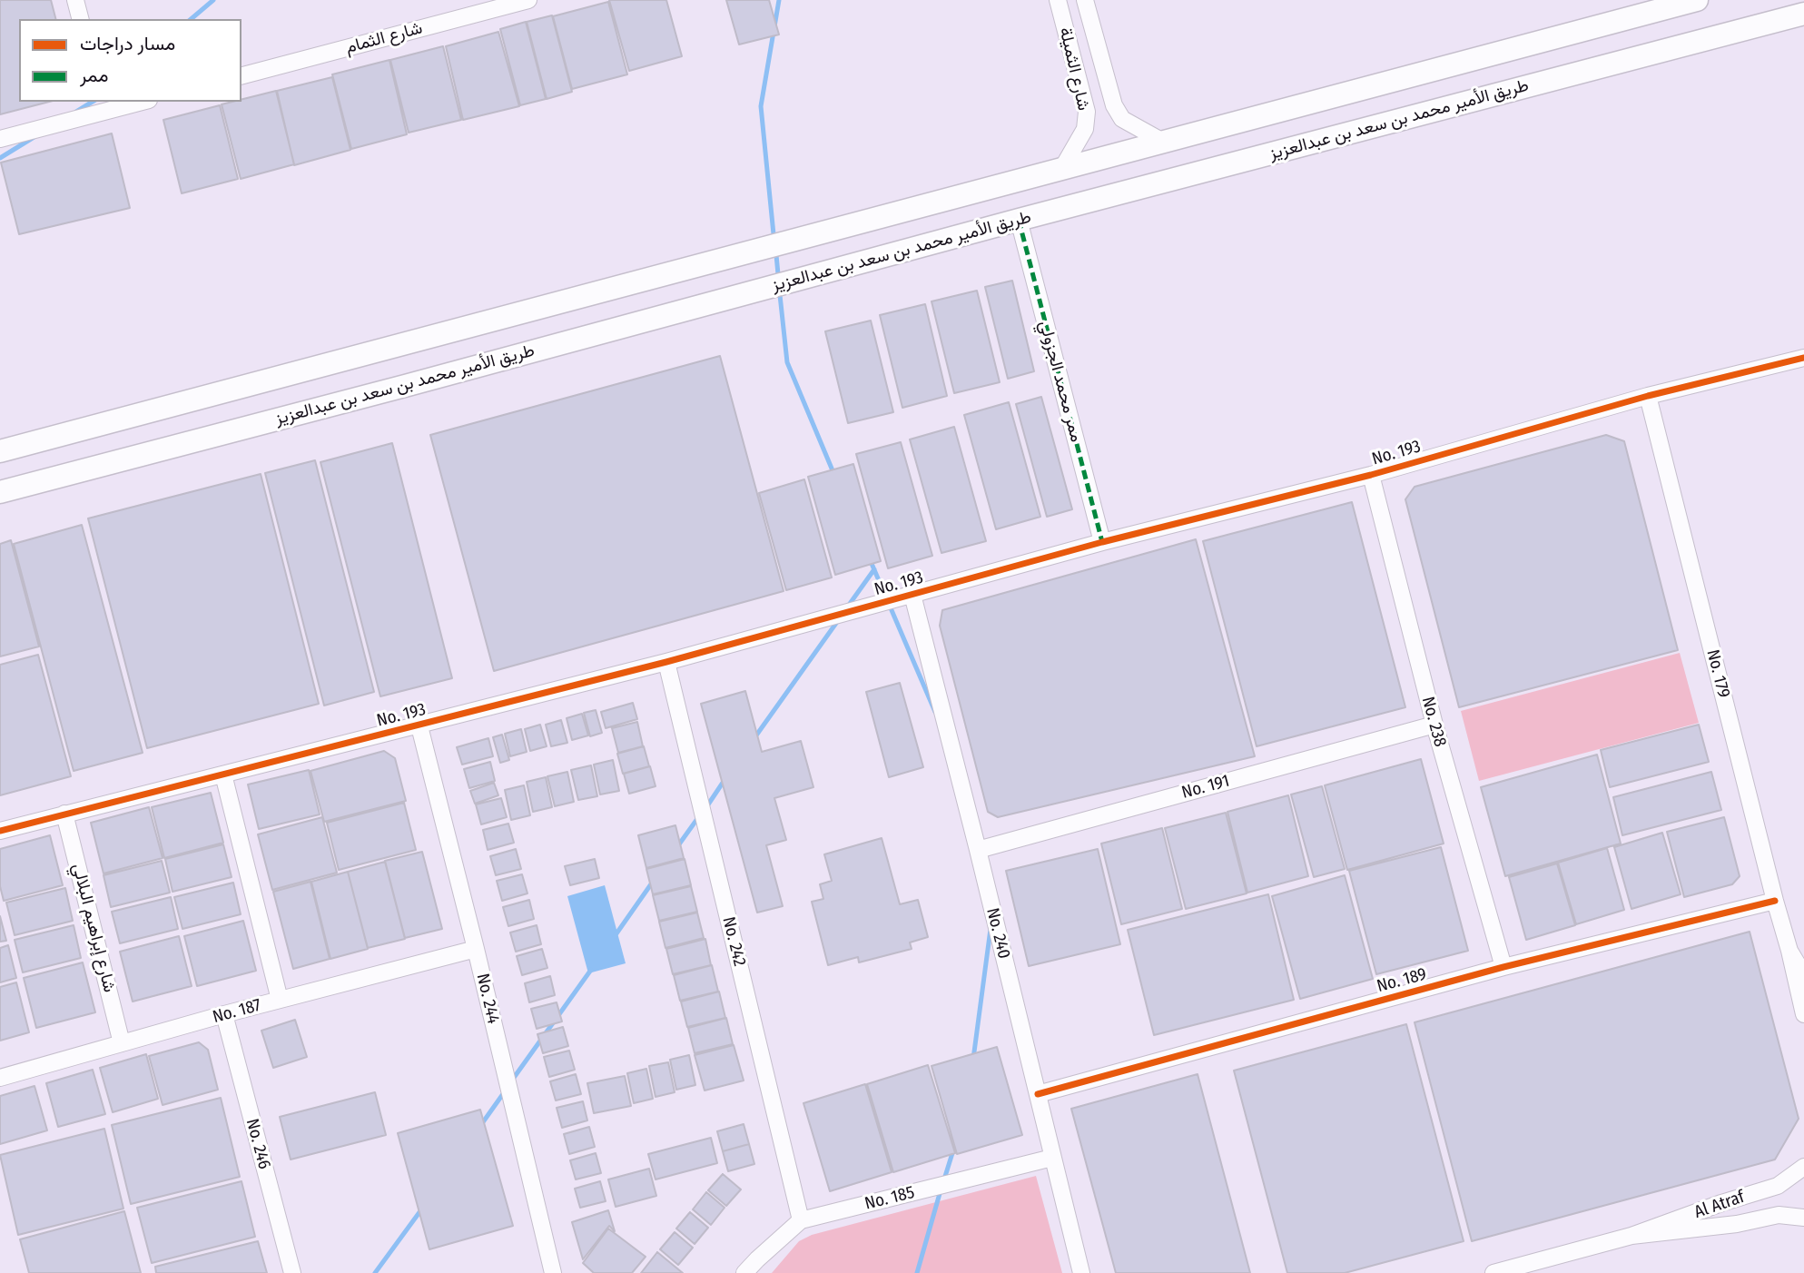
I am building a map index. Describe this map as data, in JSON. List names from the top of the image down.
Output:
{
  "streets": {
    "main road": ["طريق الأمير محمد بن سعد بن عبدالعزيز"],
    "street": [
      "شارع الثمام",
      "شارع الثميلة",
      "ممر محمد الجزولي",
      "No. 193",
      "No. 179",
      "No. 238",
      "No. 191",
      "شارع إبراهيم البلالي",
      "No. 240",
      "No. 242",
      "No. 189",
      "No. 244",
      "No. 187",
      "No. 246",
      "No. 185",
      "Al Atraf"
    ]
  },
  "crossings": [
    ["طريق الأمير محمد بن سعد بن عبدالعزيز", "ممر محمد الجزولي"],
    ["ممر محمد الجزولي", "No. 193"],
    ["No. 193", "No. 179"],
    ["No. 193", "No. 238"],
    ["No. 193", "شارع إبراهيم البلالي"],
    ["No. 193", "No. 240"],
    ["No. 193", "No. 242"],
    ["No. 193", "No. 244"],
    ["No. 179", "No. 189"],
    ["No. 238", "No. 191"],
    ["No. 238", "No. 189"],
    ["No. 191", "No. 240"],
    ["شارع إبراهيم البلالي", "No. 187"],
    ["No. 240", "No. 189"],
    ["No. 240", "No. 185"],
    ["No. 242", "No. 185"],
    ["No. 244", "No. 187"],
    ["No. 187", "No. 246"]
  ],
  "legend": ["مسار دراجات", "ممر"]
}
